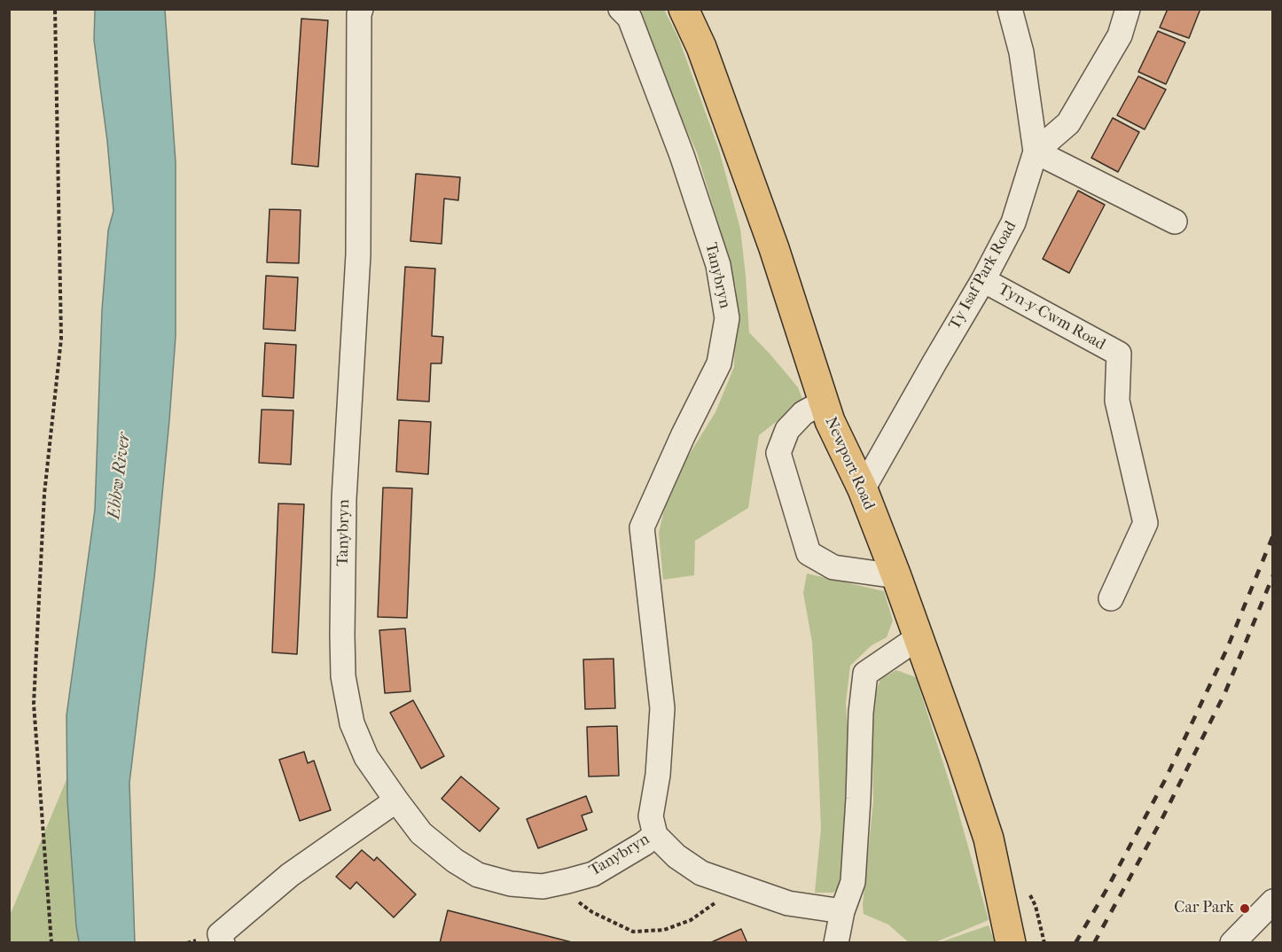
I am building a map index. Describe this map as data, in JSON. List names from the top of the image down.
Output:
{
  "streets": {
    "main road": ["Newport Road"],
    "street": ["Tanybryn", "Ty Isaf Park Road", "Tyn-y-Cwm Road"]
  },
  "crossings": [
    ["Ty Isaf Park Road", "Tyn-y-Cwm Road"],
    ["Ty Isaf Park Road", "Newport Road"]
  ],
  "water": ["Ebbw River"],
  "places": ["Car Park"]
}
